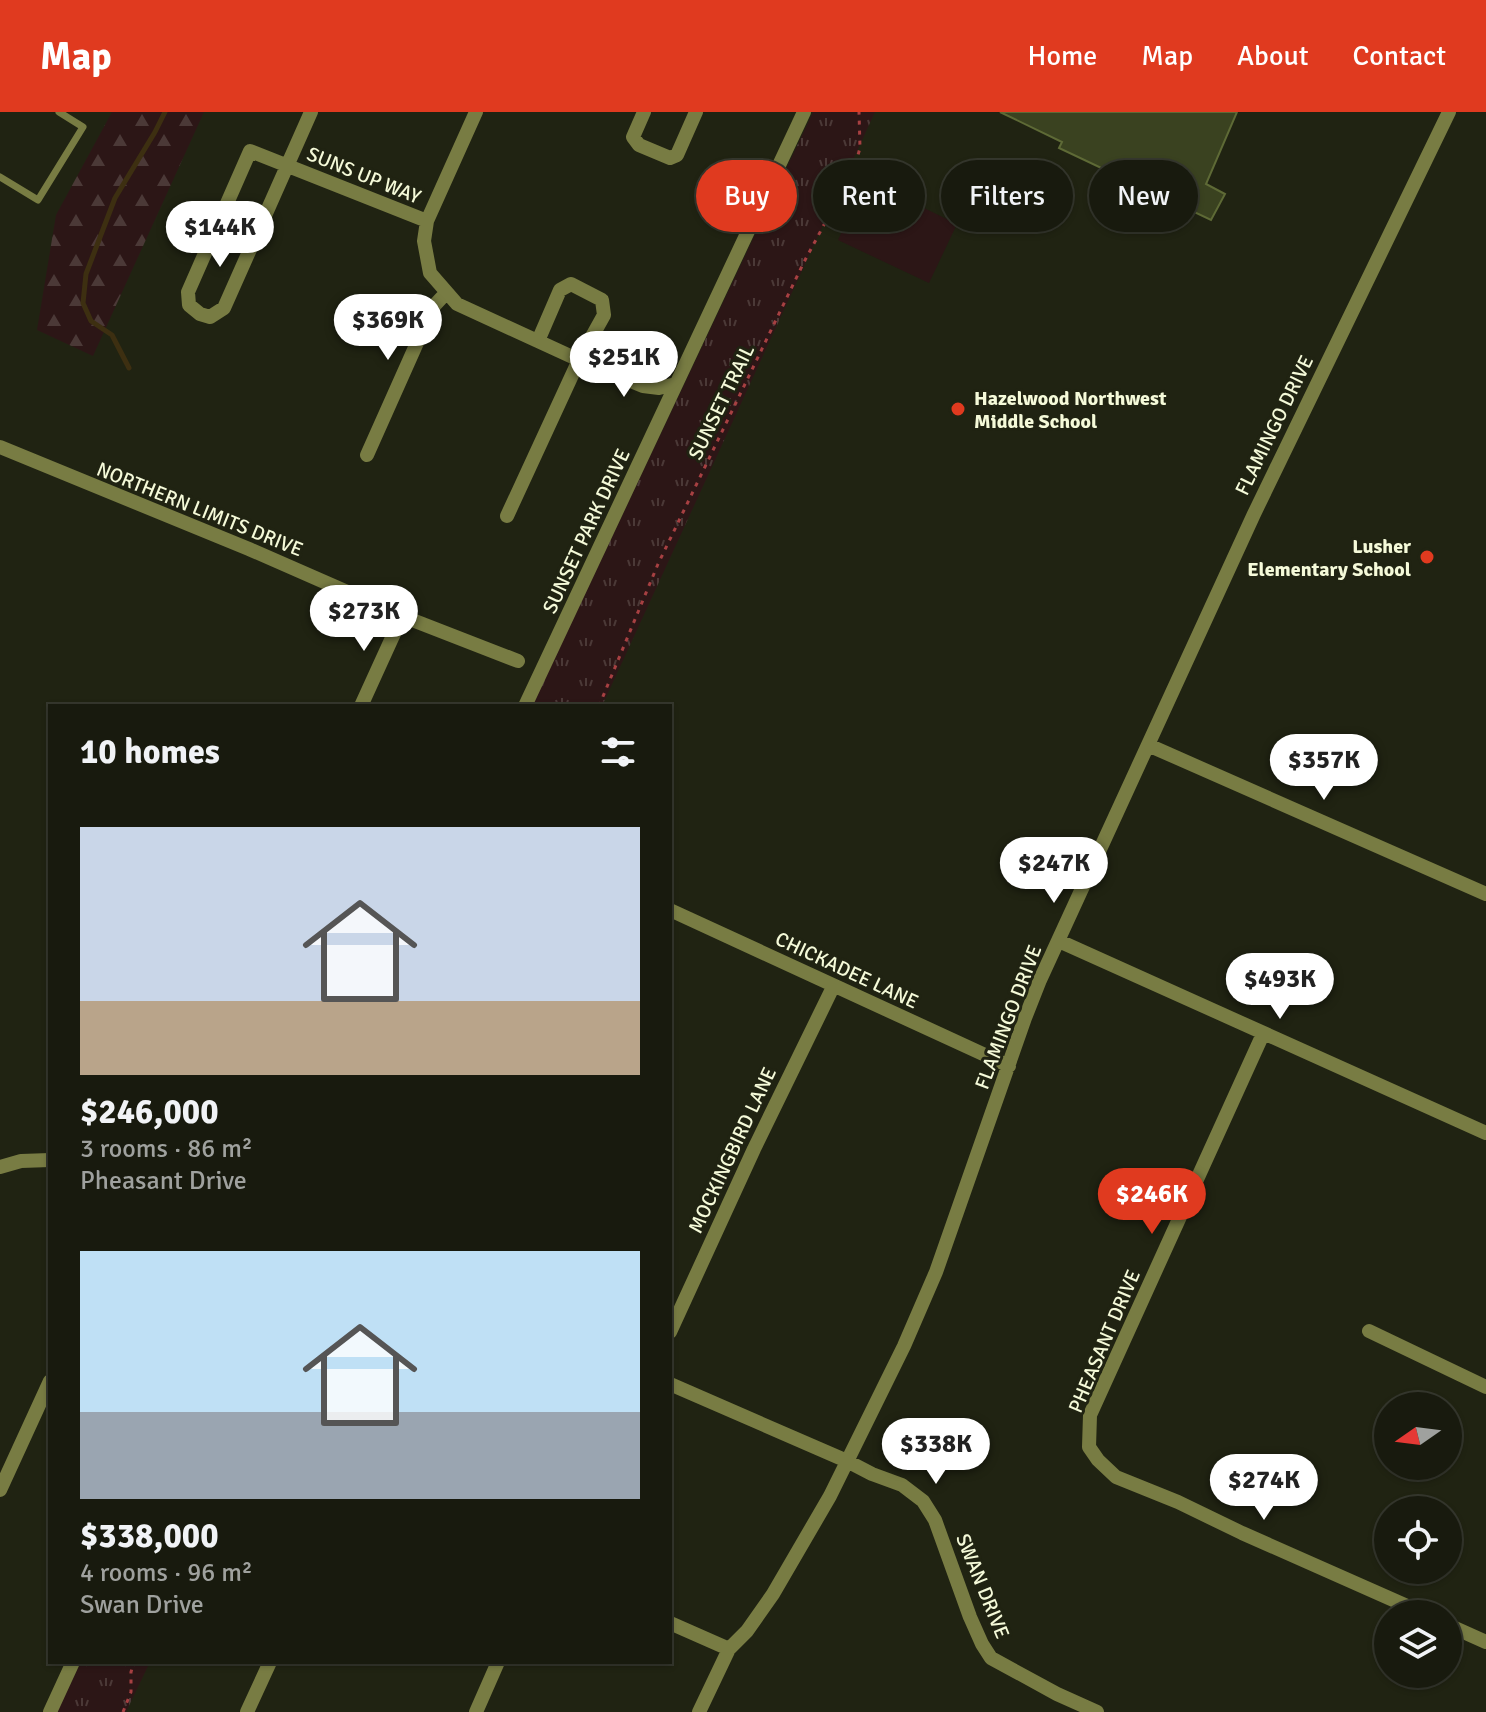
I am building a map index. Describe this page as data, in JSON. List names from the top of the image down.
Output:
{
  "streets": {
    "street": [
      "SUNS UP WAY",
      "FLAMINGO DRIVE",
      "NORTHERN LIMITS DRIVE",
      "SUNSET PARK DRIVE",
      "CHICKADEE LANE",
      "MOCKINGBIRD LANE",
      "PHEASANT DRIVE",
      "SWAN DRIVE"
    ],
    "path": ["SUNSET TRAIL"]
  },
  "crossings": [
    ["FLAMINGO DRIVE", "CHICKADEE LANE"],
    ["FLAMINGO DRIVE", "SWAN DRIVE"],
    ["CHICKADEE LANE", "MOCKINGBIRD LANE"]
  ],
  "places": ["Hazelwood Northwest Middle School", "Lusher Elementary School"],
  "north": "left",
  "page": {
    "header": "Map",
    "nav": [
      "Home",
      "Map",
      "About",
      "Contact"
    ],
    "chip": [
      "Buy",
      "Rent",
      "Filters",
      "New"
    ],
    "price": [
      "$144K",
      "$369K",
      "$251K",
      "$273K",
      "$357K",
      "$247K",
      "$493K",
      "$246K",
      "$338K",
      "$274K"
    ],
    "heading": "10 homes",
    "list": [
      {
        "name": "$246,000",
        "note": "3 rooms · 86 m² · Pheasant Drive"
      },
      {
        "name": "$338,000",
        "note": "4 rooms · 96 m² · Swan Drive"
      }
    ]
  }
}
